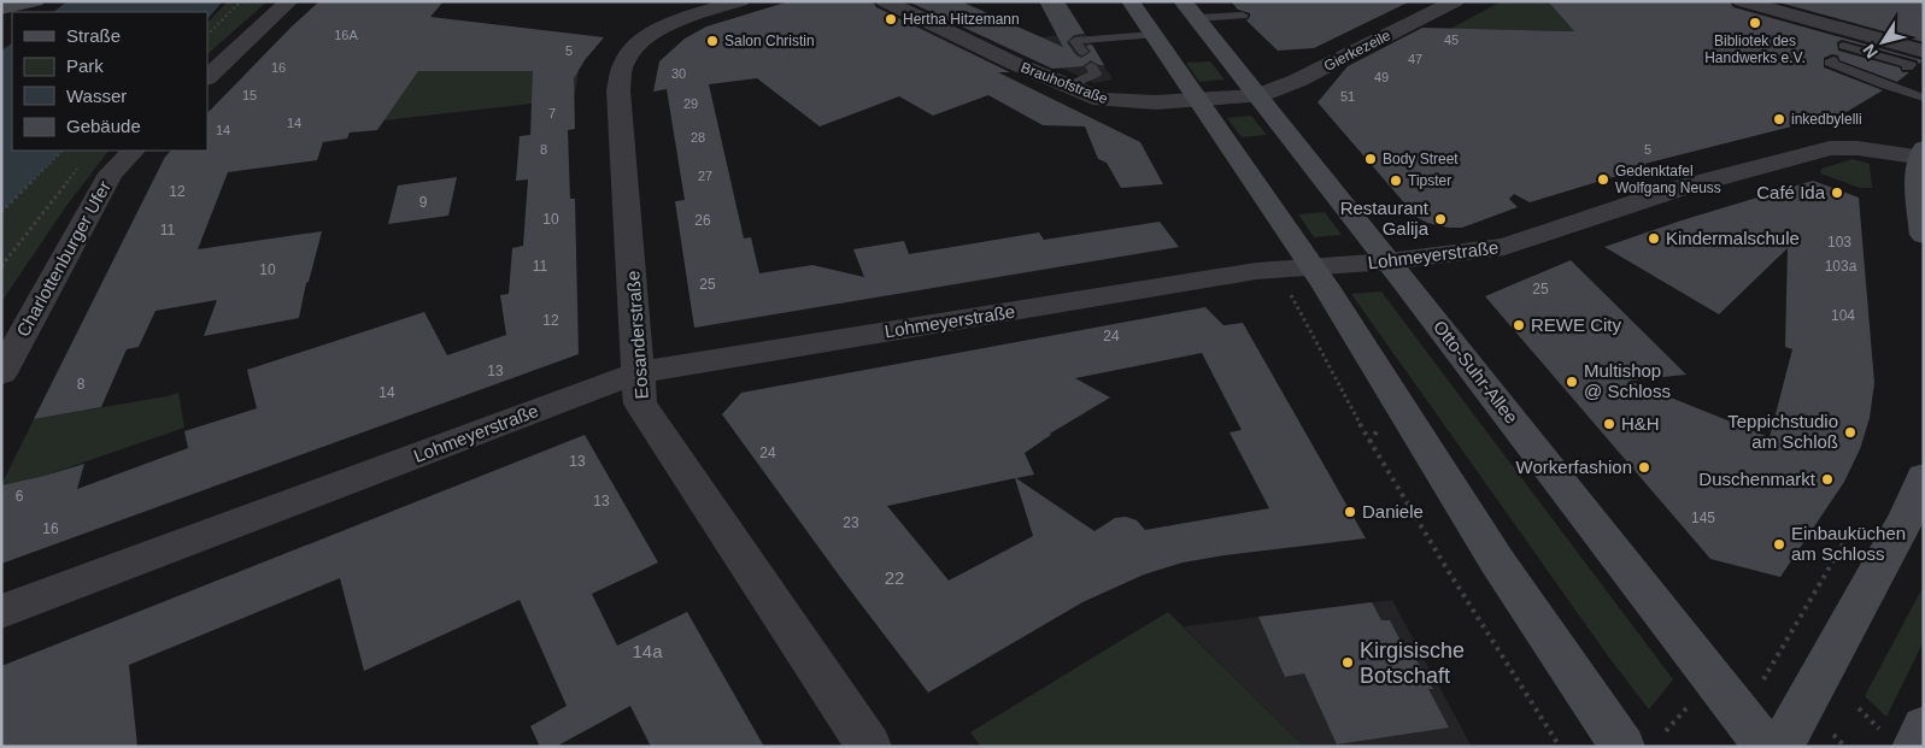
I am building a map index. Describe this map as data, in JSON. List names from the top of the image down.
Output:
{
  "streets": {
    "main road": ["Otto-Suhr-Allee"],
    "street": [
      "Gierkezeile",
      "Brauhofstraße",
      "Lohmeyerstraße",
      "Charlottenburger Ufer",
      "Eosanderstraße"
    ]
  },
  "crossings": [
    ["Gierkezeile", "Brauhofstraße"],
    ["Gierkezeile", "Otto-Suhr-Allee"],
    ["Brauhofstraße", "Otto-Suhr-Allee"],
    ["Lohmeyerstraße", "Eosanderstraße"],
    ["Lohmeyerstraße", "Otto-Suhr-Allee"]
  ],
  "places": [
    "Hertha Hitzemann",
    "Bibliotek des Handwerks e.V.",
    "Salon Christin",
    "inkedbylelli",
    "Body Street",
    "Gedenktafel Wolfgang Neuss",
    "Tipster",
    "Café Ida",
    "Restaurant Galija",
    "Kindermalschule",
    "REWE City",
    "Multishop @ Schloss",
    "H&H",
    "Teppichstudio am Schloß",
    "Workerfashion",
    "Duschenmarkt",
    "Daniele",
    "Einbauküchen am Schloss",
    "Kirgisische Botschaft"
  ],
  "house_numbers": [
    "16A",
    "45",
    "5",
    "47",
    "16",
    "30",
    "49",
    "15",
    "51",
    "29",
    "7",
    "14",
    "14",
    "28",
    "8",
    "5",
    "27",
    "12",
    "9",
    "10",
    "26",
    "11",
    "103",
    "11",
    "103a",
    "10",
    "25",
    "25",
    "104",
    "12",
    "24",
    "13",
    "8",
    "14",
    "24",
    "13",
    "6",
    "13",
    "145",
    "23",
    "16",
    "22",
    "14a"
  ],
  "legend": [
    "Straße",
    "Park",
    "Wasser",
    "Gebäude"
  ],
  "north": "bottom left"
}
